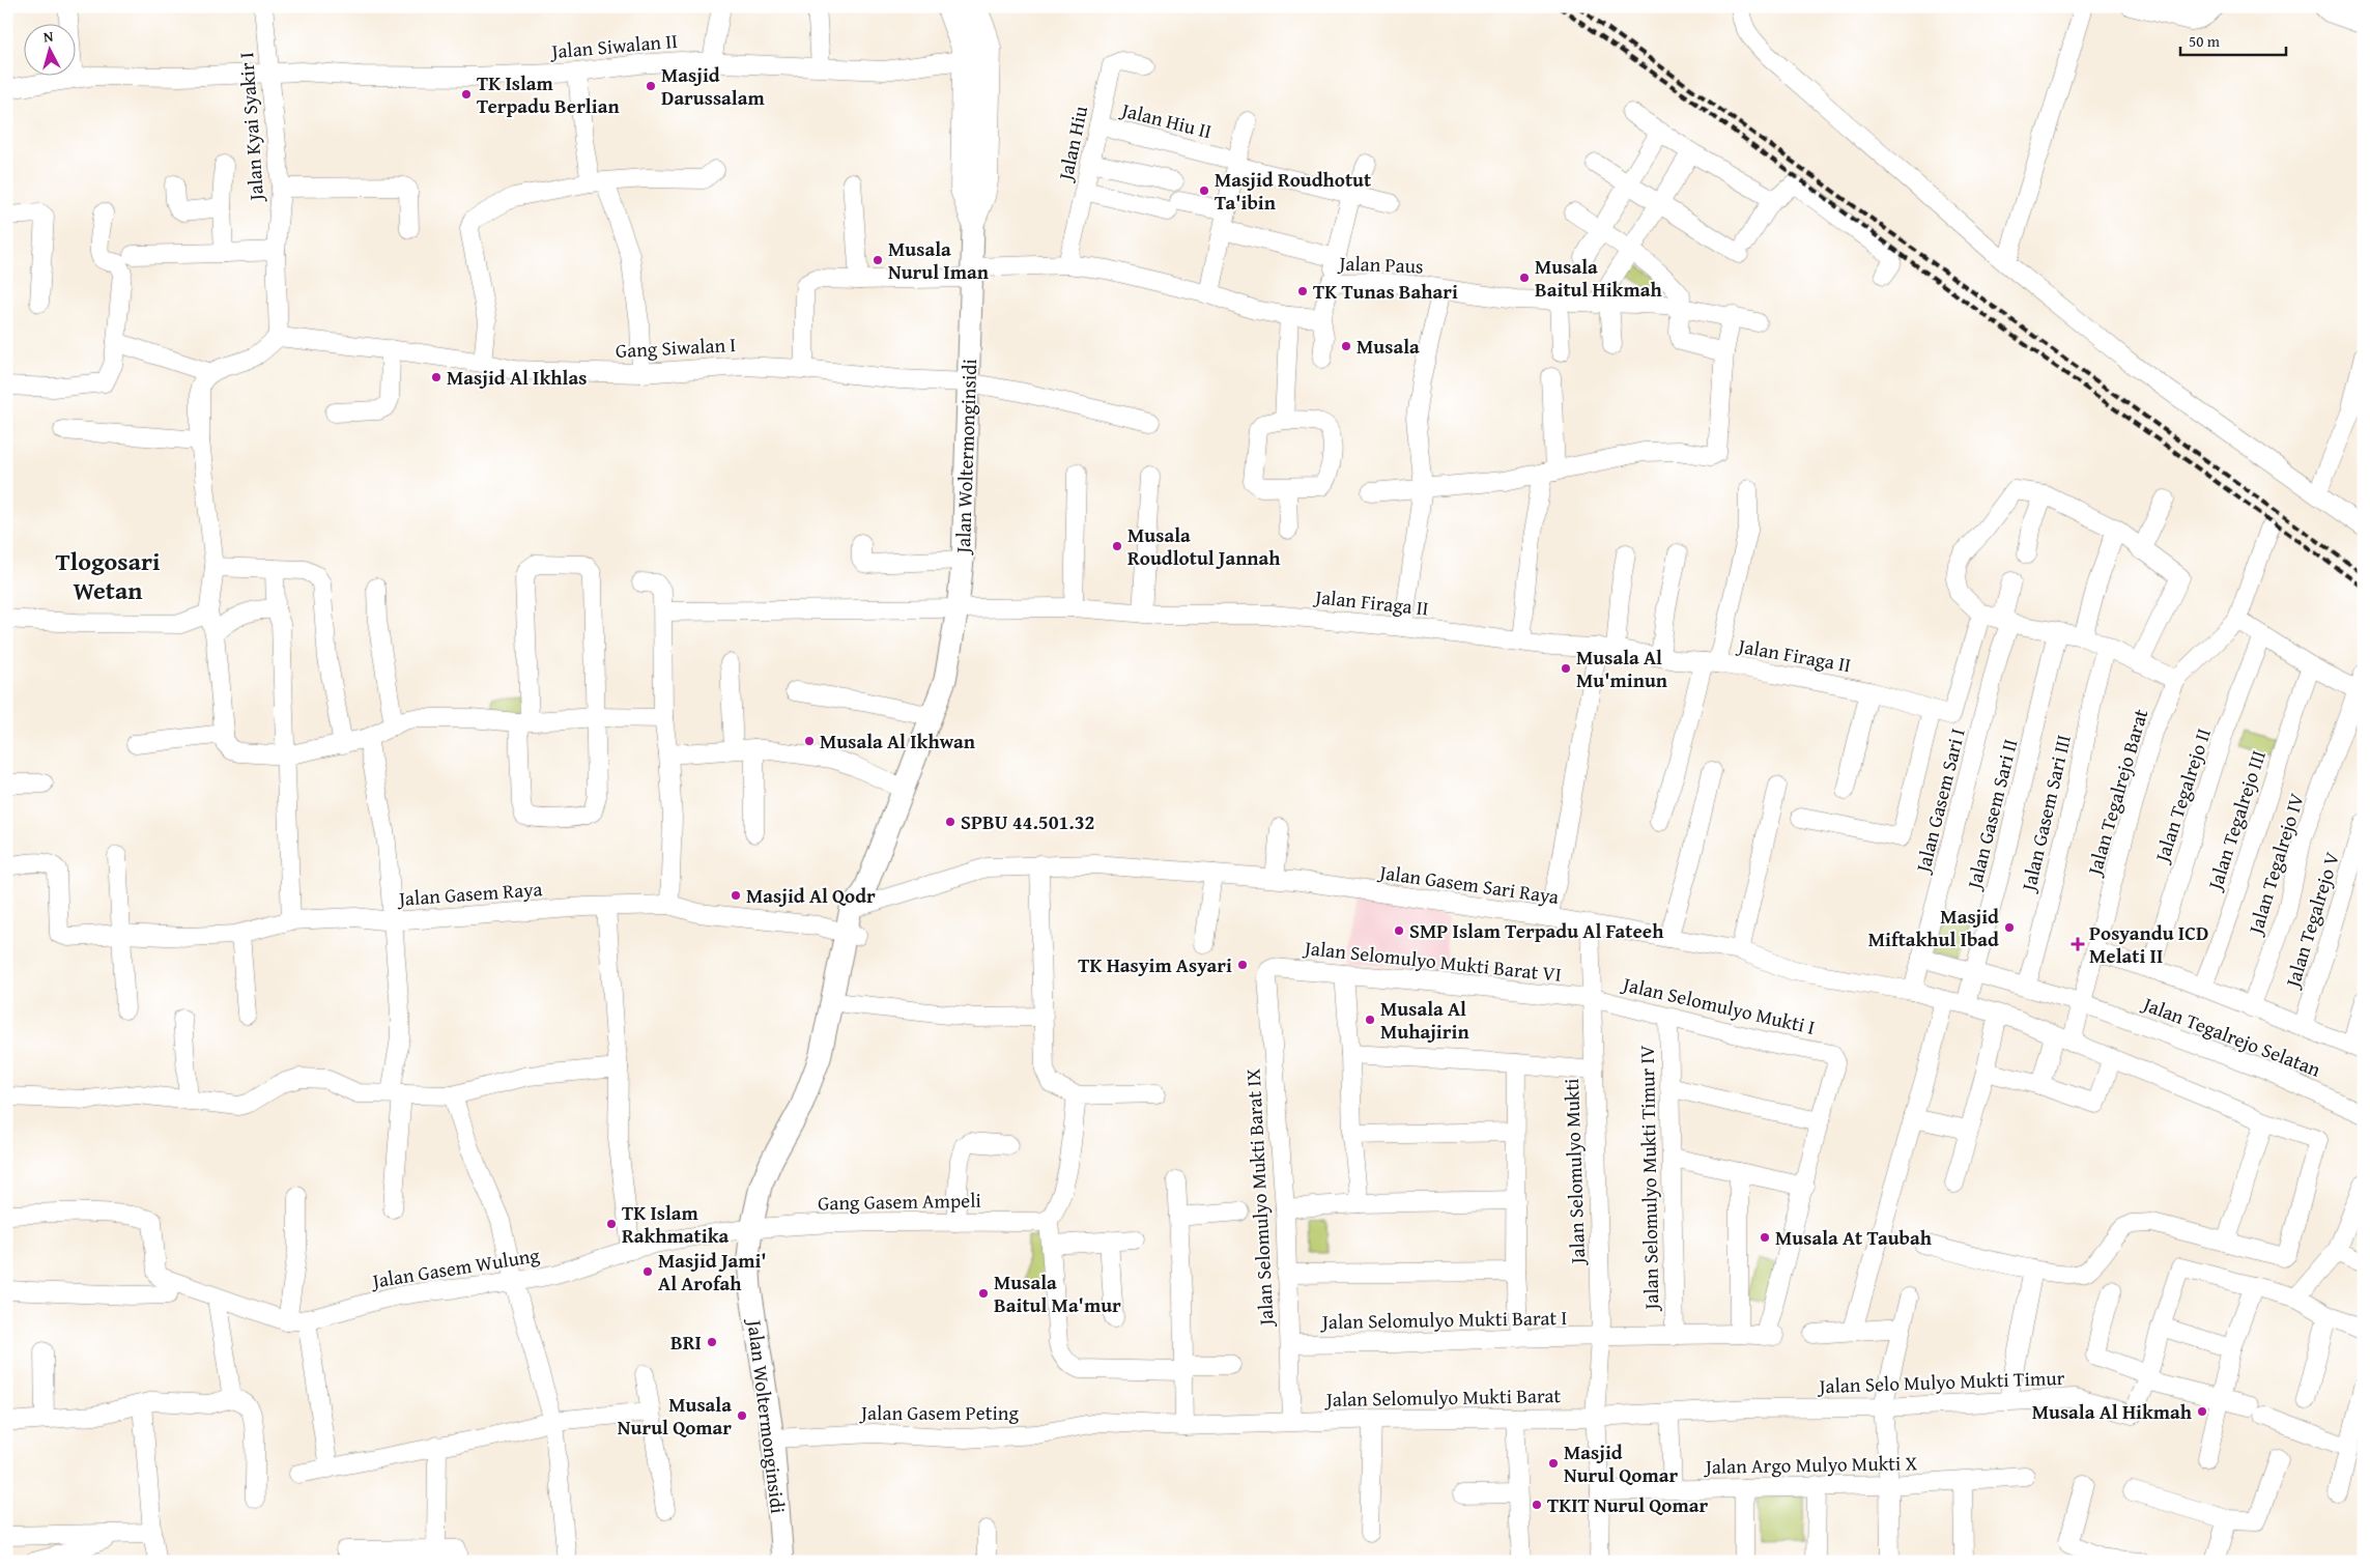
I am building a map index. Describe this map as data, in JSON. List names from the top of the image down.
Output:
{
  "streets": {
    "main road": ["Jalan Woltermonginsidi"],
    "street": [
      "Jalan Siwalan II",
      "Jalan Hiu II",
      "Jalan Kyai Syakir I",
      "Jalan Hiu",
      "Jalan Paus",
      "Gang Siwalan I",
      "Jalan Firaga II",
      "Jalan Tegalrejo Barat",
      "Jalan Tegalrejo II",
      "Jalan Gasem Sari I",
      "Jalan Gasem Sari III",
      "Jalan Gasem Sari II",
      "Jalan Tegalrejo III",
      "Jalan Tegalrejo IV",
      "Jalan Gasem Sari Raya",
      "Jalan Gasem Raya",
      "Jalan Tegalrejo V",
      "Jalan Selomulyo Mukti Barat VI",
      "Jalan Selomulyo Mukti I",
      "Jalan Tegalrejo Selatan",
      "Jalan Selomulyo Mukti",
      "Jalan Selomulyo Mukti Timur IV",
      "Jalan Selomulyo Mukti Barat IX",
      "Gang Gasem Ampeli",
      "Jalan Gasem Wulung",
      "Jalan Selomulyo Mukti Barat I",
      "Jalan Selo Mulyo Mukti Timur",
      "Jalan Selomulyo Mukti Barat",
      "Jalan Gasem Peting",
      "Jalan Argo Mulyo Mukti X"
    ]
  },
  "crossings": [
    ["Jalan Siwalan II", "Jalan Kyai Syakir I"],
    ["Jalan Hiu II", "Jalan Hiu"],
    ["Jalan Kyai Syakir I", "Gang Siwalan I"],
    ["Gang Siwalan I", "Jalan Woltermonginsidi"],
    ["Jalan Woltermonginsidi", "Jalan Firaga II"],
    ["Jalan Woltermonginsidi", "Jalan Gasem Sari Raya"],
    ["Jalan Woltermonginsidi", "Jalan Gasem Raya"],
    ["Jalan Woltermonginsidi", "Gang Gasem Ampeli"],
    ["Jalan Woltermonginsidi", "Jalan Gasem Wulung"],
    ["Jalan Woltermonginsidi", "Jalan Gasem Peting"],
    ["Jalan Tegalrejo Barat", "Jalan Gasem Sari Raya"],
    ["Jalan Tegalrejo Barat", "Jalan Tegalrejo Selatan"],
    ["Jalan Gasem Sari I", "Jalan Gasem Sari Raya"],
    ["Jalan Gasem Sari I", "Jalan Tegalrejo Selatan"],
    ["Jalan Gasem Sari III", "Jalan Tegalrejo Selatan"],
    ["Jalan Gasem Sari II", "Jalan Gasem Sari Raya"],
    ["Jalan Gasem Sari II", "Jalan Tegalrejo Selatan"],
    ["Jalan Gasem Sari Raya", "Jalan Selomulyo Mukti"],
    ["Jalan Selomulyo Mukti Barat VI", "Jalan Selomulyo Mukti I"],
    ["Jalan Selomulyo Mukti Barat VI", "Jalan Selomulyo Mukti"],
    ["Jalan Selomulyo Mukti Barat VI", "Jalan Selomulyo Mukti Barat IX"],
    ["Jalan Selomulyo Mukti I", "Jalan Selomulyo Mukti"],
    ["Jalan Selomulyo Mukti I", "Jalan Selomulyo Mukti Timur IV"],
    ["Jalan Selomulyo Mukti", "Jalan Selomulyo Mukti Barat I"],
    ["Jalan Selomulyo Mukti", "Jalan Selo Mulyo Mukti Timur"],
    ["Jalan Selomulyo Mukti", "Jalan Selomulyo Mukti Barat"],
    ["Jalan Selomulyo Mukti", "Jalan Argo Mulyo Mukti X"],
    ["Jalan Selomulyo Mukti Timur IV", "Jalan Selomulyo Mukti Barat I"],
    ["Jalan Selomulyo Mukti Barat IX", "Jalan Selomulyo Mukti Barat I"],
    ["Jalan Selomulyo Mukti Barat IX", "Jalan Selomulyo Mukti Barat"],
    ["Jalan Selomulyo Mukti Barat IX", "Jalan Gasem Peting"],
    ["Gang Gasem Ampeli", "Jalan Gasem Wulung"],
    ["Jalan Selo Mulyo Mukti Timur", "Jalan Selomulyo Mukti Barat"],
    ["Jalan Selomulyo Mukti Barat", "Jalan Gasem Peting"]
  ],
  "districts": ["Tlogosari Wetan"],
  "places": {
    "other": [
      "Masjid Darussalam",
      "TK Islam Terpadu Berlian",
      "Masjid Roudhotut Ta'ibin",
      "Musala Nurul Iman",
      "Musala Baitul Hikmah",
      "TK Tunas Bahari",
      "Musala",
      "Masjid Al Ikhlas",
      "Musala Roudlotul Jannah",
      "Musala Al Mu'minun",
      "Musala Al Ikhwan",
      "SPBU 44.501.32",
      "Masjid Al Qodr",
      "Masjid Miftakhul Ibad",
      "SMP Islam Terpadu Al Fateeh",
      "TK Hasyim Asyari",
      "Musala Al Muhajirin",
      "TK Islam Rakhmatika",
      "Musala At Taubah",
      "Masjid Jami' Al Arofah",
      "Musala Baitul Ma'mur",
      "BRI",
      "Musala Al Hikmah",
      "Musala Nurul Qomar",
      "Masjid Nurul Qomar",
      "TKIT Nurul Qomar"
    ],
    "health": ["Posyandu ICD Melati II"]
  },
  "scale_bar": "50 m",
  "north": "top"
}
